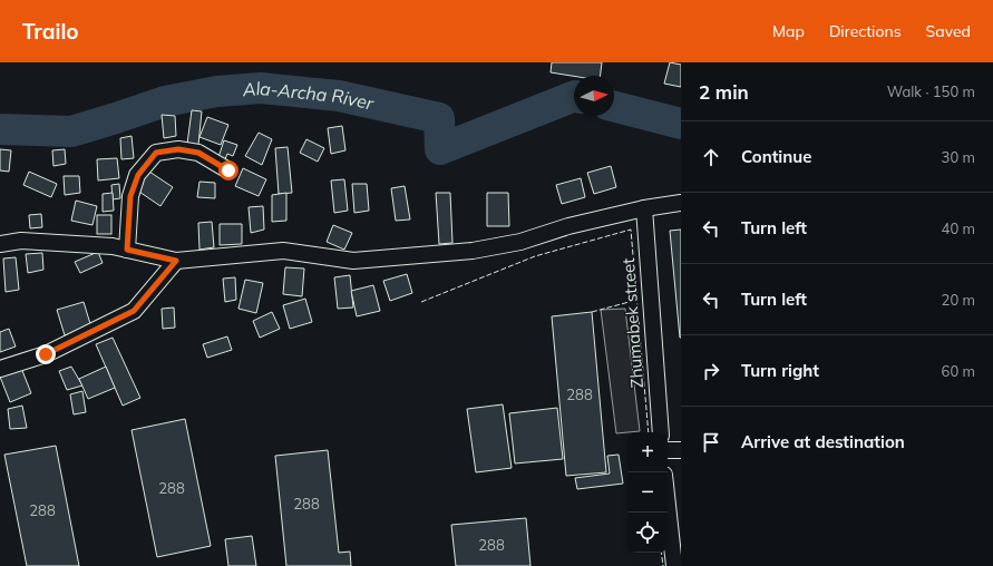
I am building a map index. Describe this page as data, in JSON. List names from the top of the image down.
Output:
{
  "streets": {
    "street": ["Zhumabek street"]
  },
  "water": ["Ala-Archa River"],
  "house_numbers": [
    "288",
    "288",
    "288",
    "288",
    "288"
  ],
  "north": "right",
  "page": {
    "header": "Trailo",
    "nav": ["Map", "Directions", "Saved"],
    "heading": ["2 min", "Walk · 150 m"],
    "list": [
      ["Continue", "30 m"],
      ["Turn left", "40 m"],
      ["Turn left", "20 m"],
      ["Turn right", "60 m"],
      "Arrive at destination"
    ],
    "map_buttons": ["+", "−"]
  }
}
